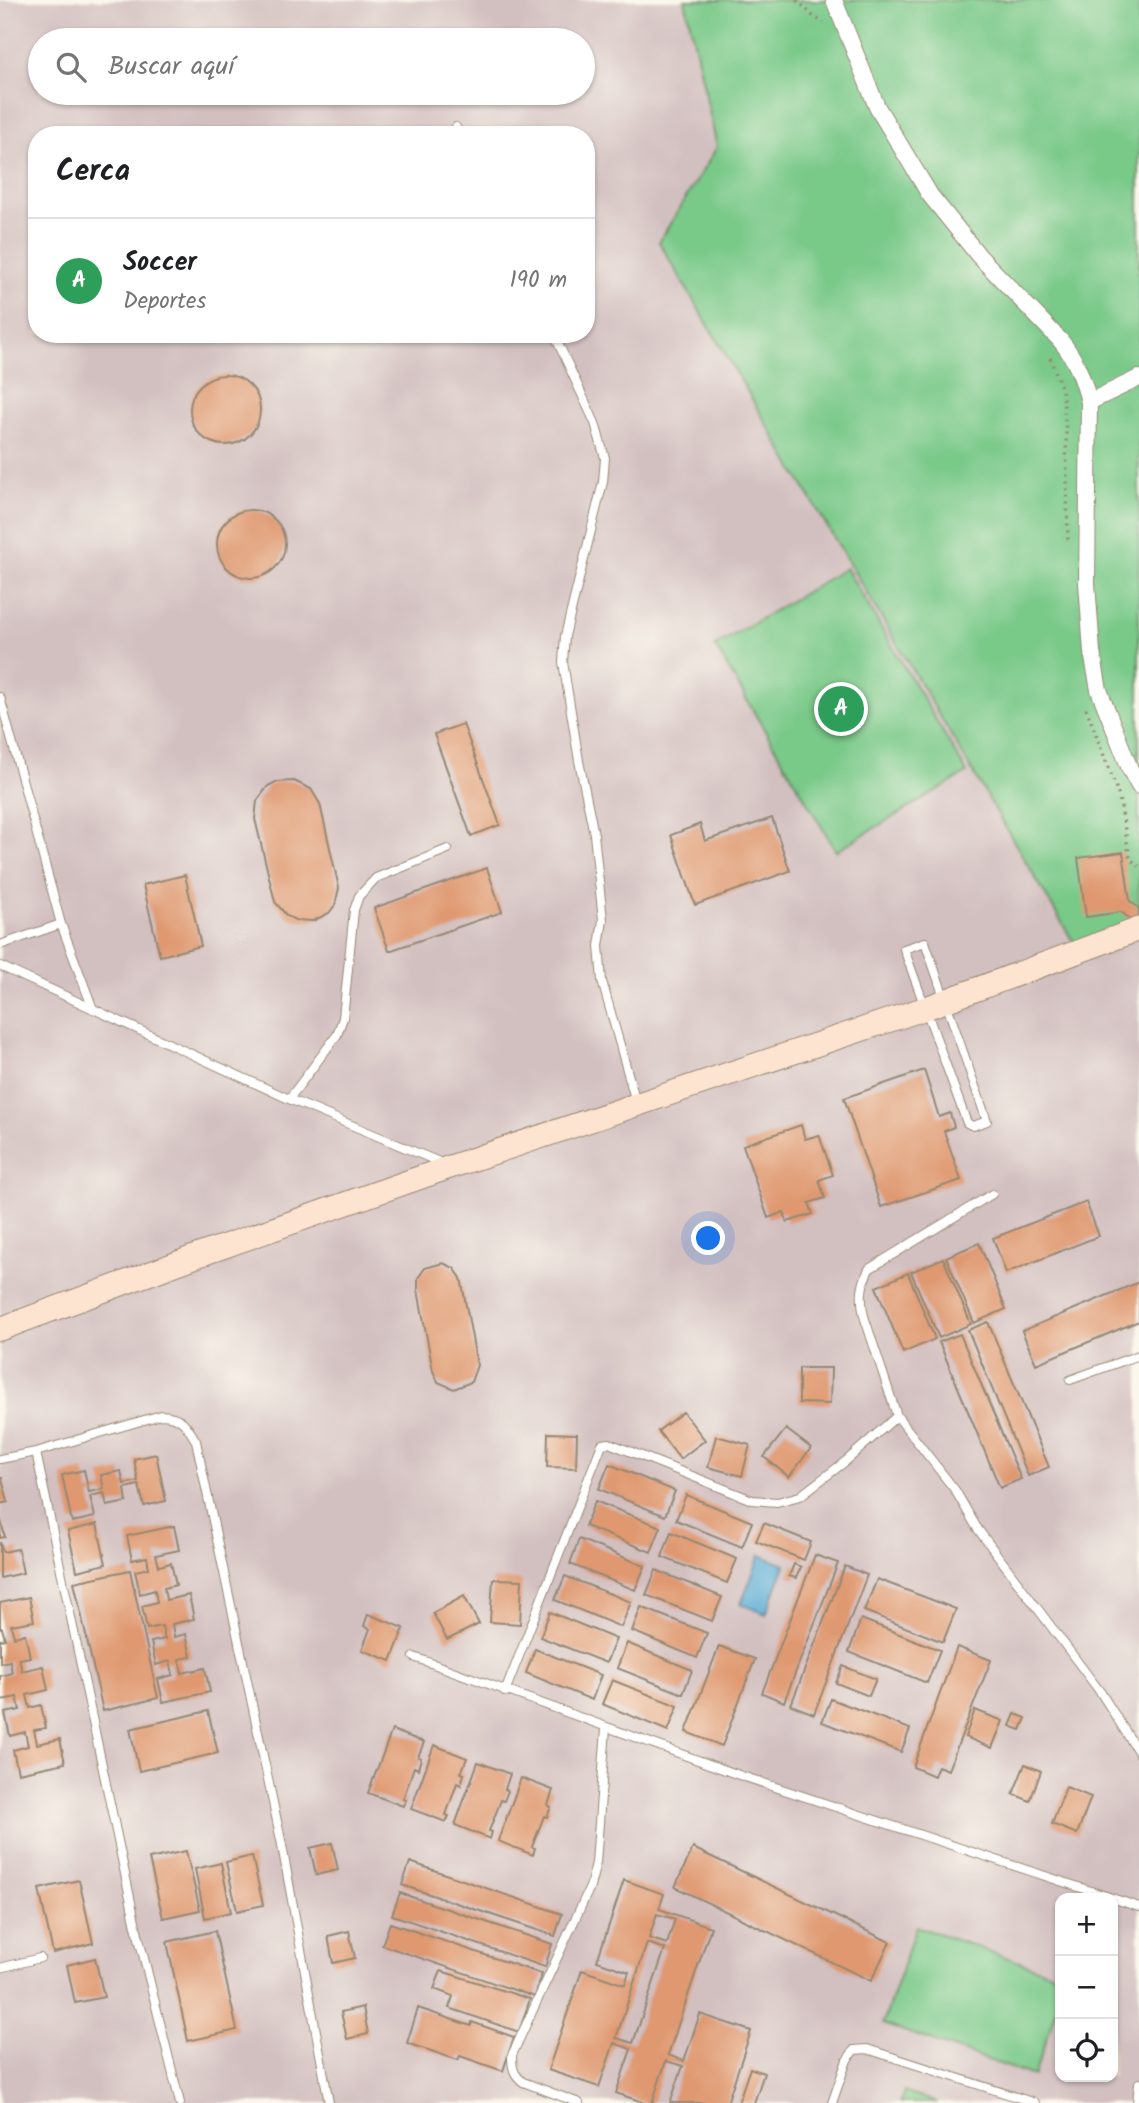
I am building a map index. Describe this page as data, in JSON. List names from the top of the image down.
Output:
{
  "page": {
    "search": "Buscar aquí",
    "heading": "Cerca",
    "list": [
      {
        "mark": "A",
        "name": "Soccer",
        "note": "Deportes",
        "value": "190 m"
      }
    ],
    "pins": "A",
    "map_buttons": ["+", "−"]
  }
}
